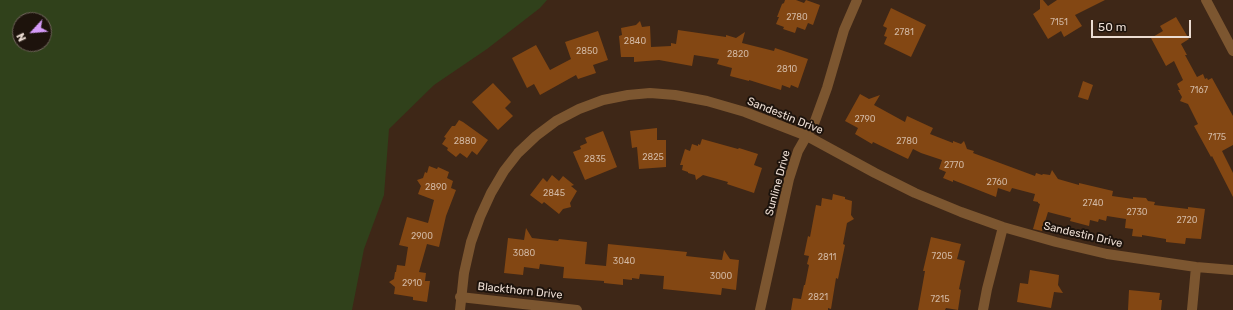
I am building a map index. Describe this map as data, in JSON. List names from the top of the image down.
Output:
{
  "streets": {
    "street": ["Sandestin Drive", "Sunline Drive", "Blackthorn Drive"]
  },
  "crossings": [
    ["Sandestin Drive", "Sunline Drive"],
    ["Sandestin Drive", "Blackthorn Drive"]
  ],
  "house_numbers": [
    "2780",
    "7151",
    "2781",
    "2840",
    "2850",
    "2820",
    "2810",
    "7167",
    "2790",
    "7175",
    "2880",
    "2780",
    "2825",
    "2835",
    "2770",
    "2760",
    "2890",
    "2845",
    "2740",
    "2730",
    "2720",
    "2900",
    "3080",
    "7205",
    "2811",
    "3040",
    "3000",
    "2910",
    "2821",
    "7215"
  ],
  "scale_bar": "50 m",
  "north": "bottom left"
}
